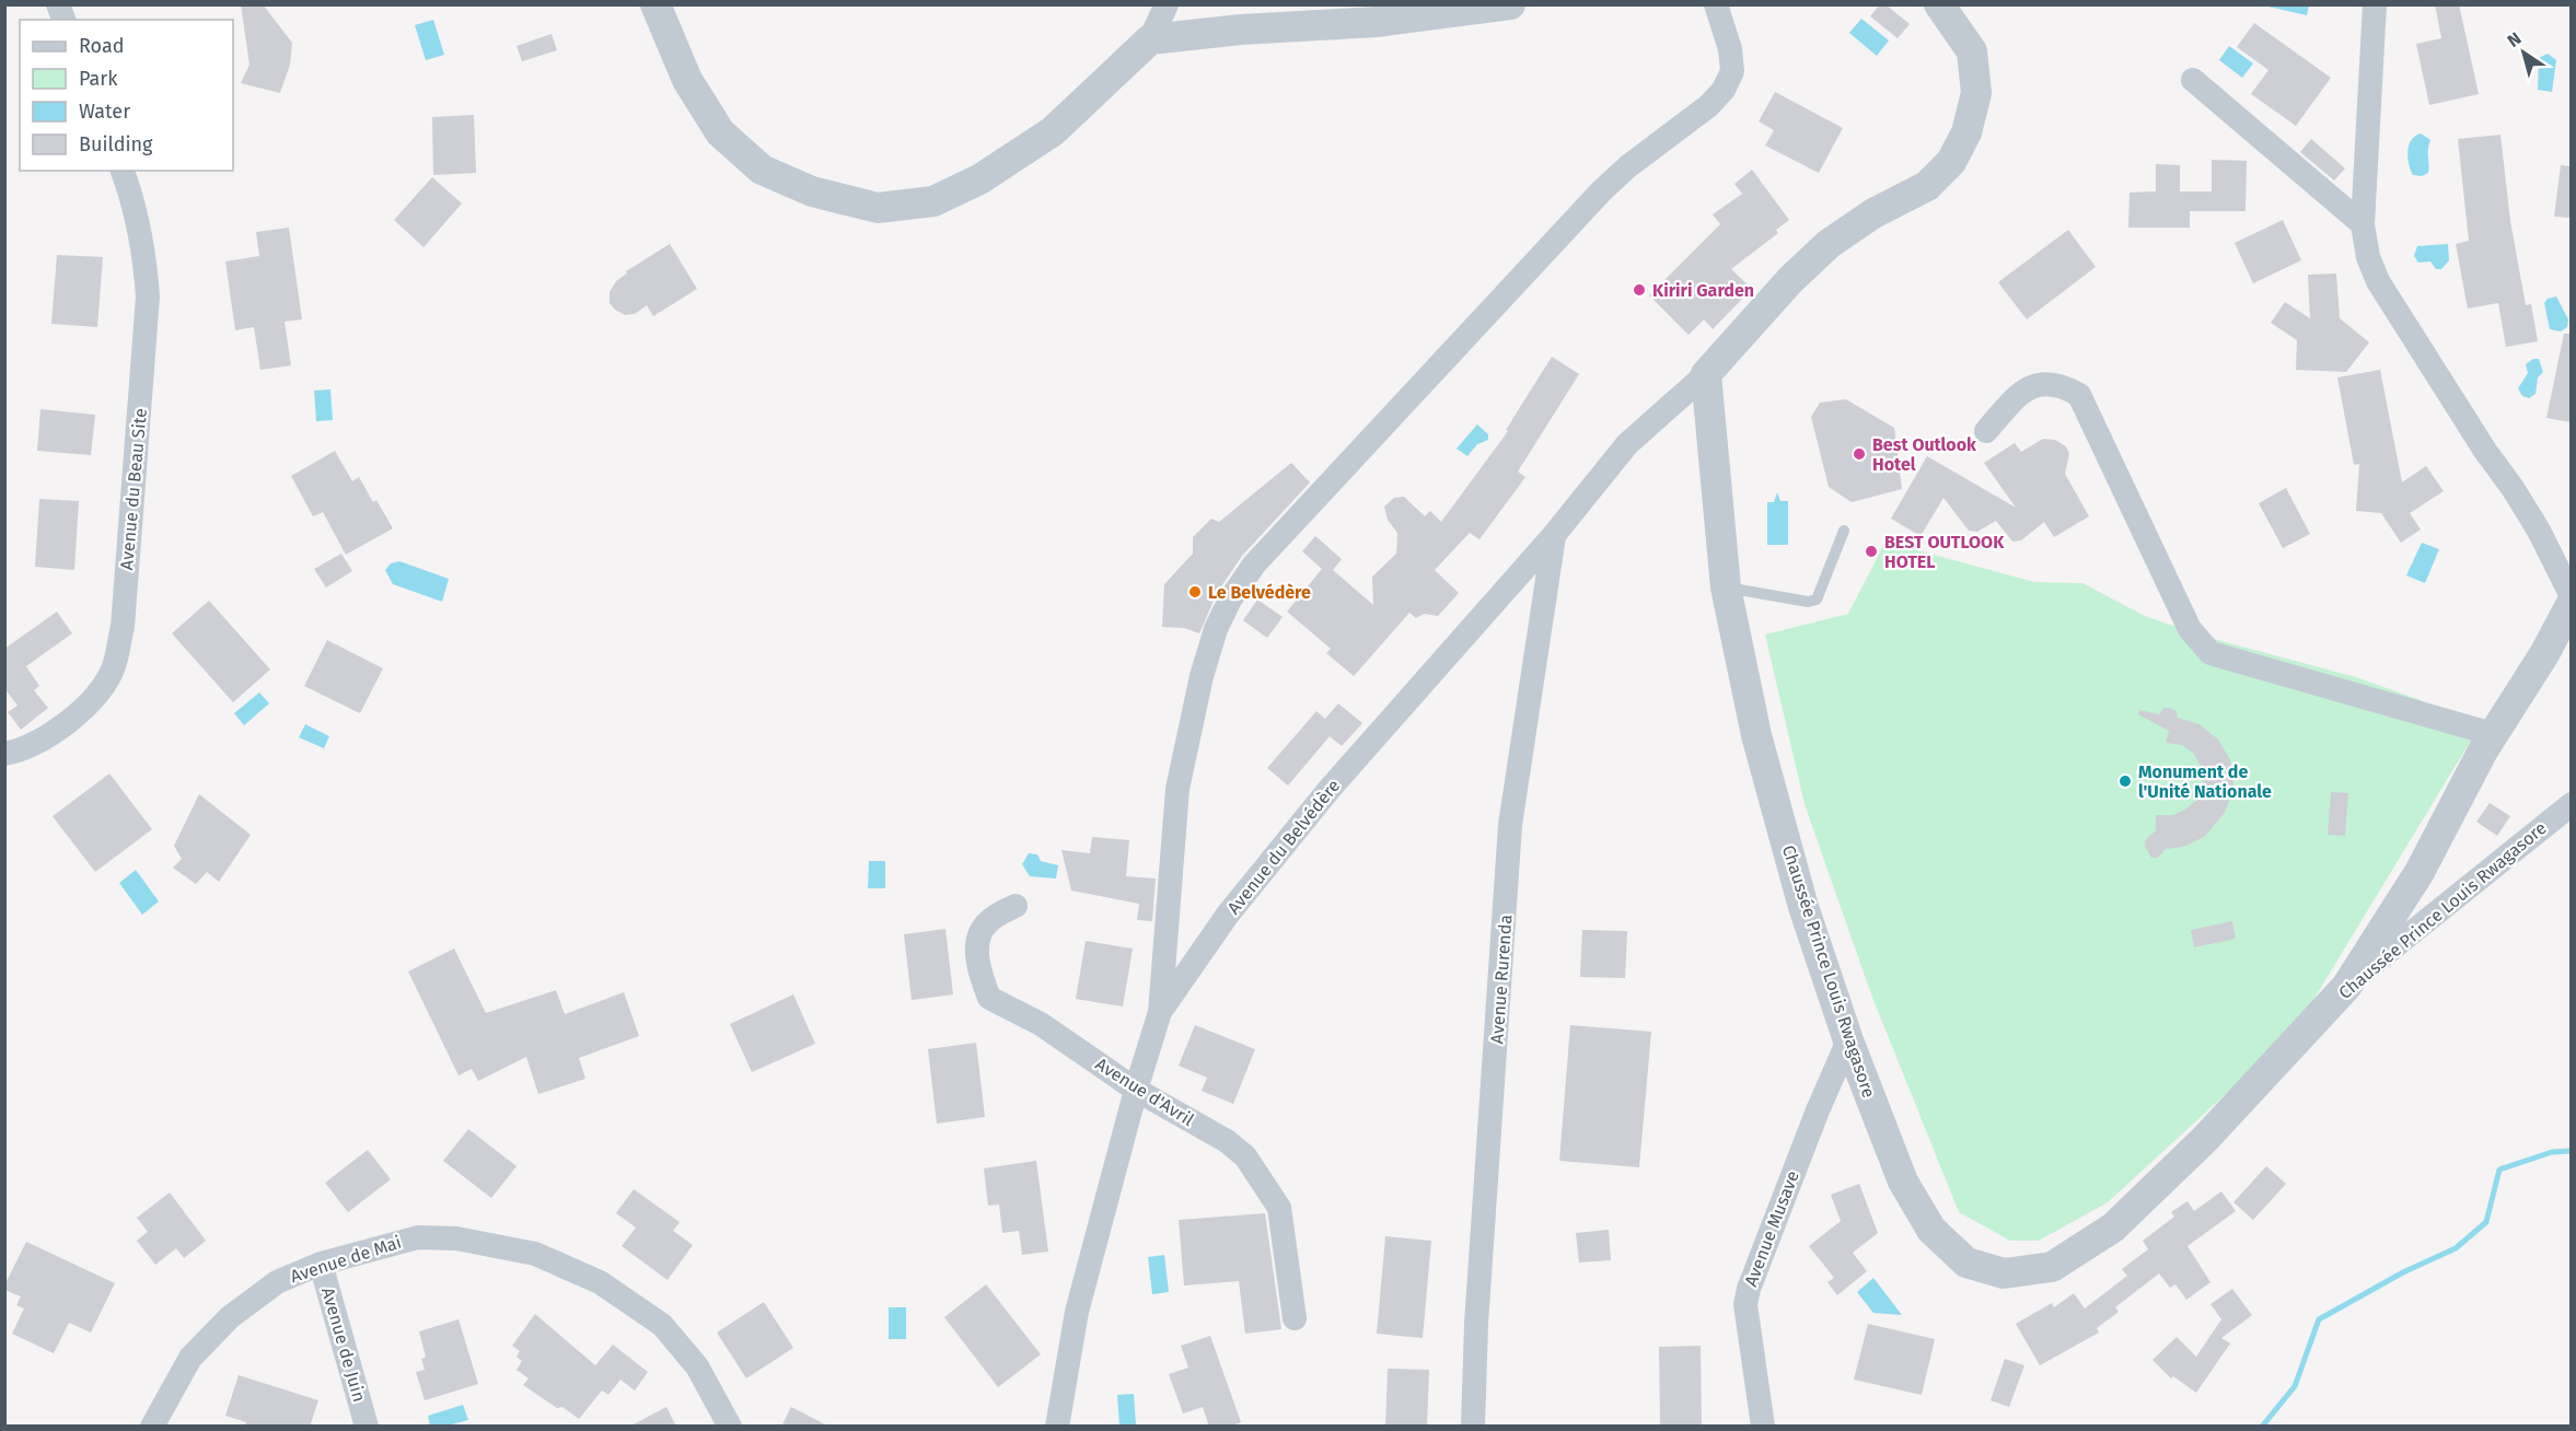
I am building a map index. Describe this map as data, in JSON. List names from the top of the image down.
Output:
{
  "streets": {
    "street": [
      "Avenue du Beau Site",
      "Avenue du Belvédère",
      "Chaussée Prince Louis Rwagasore",
      "Avenue Rurenda",
      "Avenue d'Avril",
      "Avenue Musave",
      "Avenue de Mai",
      "Avenue de Juin"
    ]
  },
  "crossings": [
    ["Avenue du Belvédère", "Chaussée Prince Louis Rwagasore"],
    ["Avenue du Belvédère", "Avenue Rurenda"],
    ["Avenue du Belvédère", "Avenue d'Avril"],
    ["Chaussée Prince Louis Rwagasore", "Avenue Musave"],
    ["Avenue de Mai", "Avenue de Juin"]
  ],
  "places": [
    "Kiriri Garden",
    "Best Outlook Hotel",
    "BEST OUTLOOK HOTEL",
    "Le Belvédère",
    "Monument de l'Unité Nationale"
  ],
  "legend": [
    "Road",
    "Park",
    "Water",
    "Building"
  ],
  "north": "top left"
}
